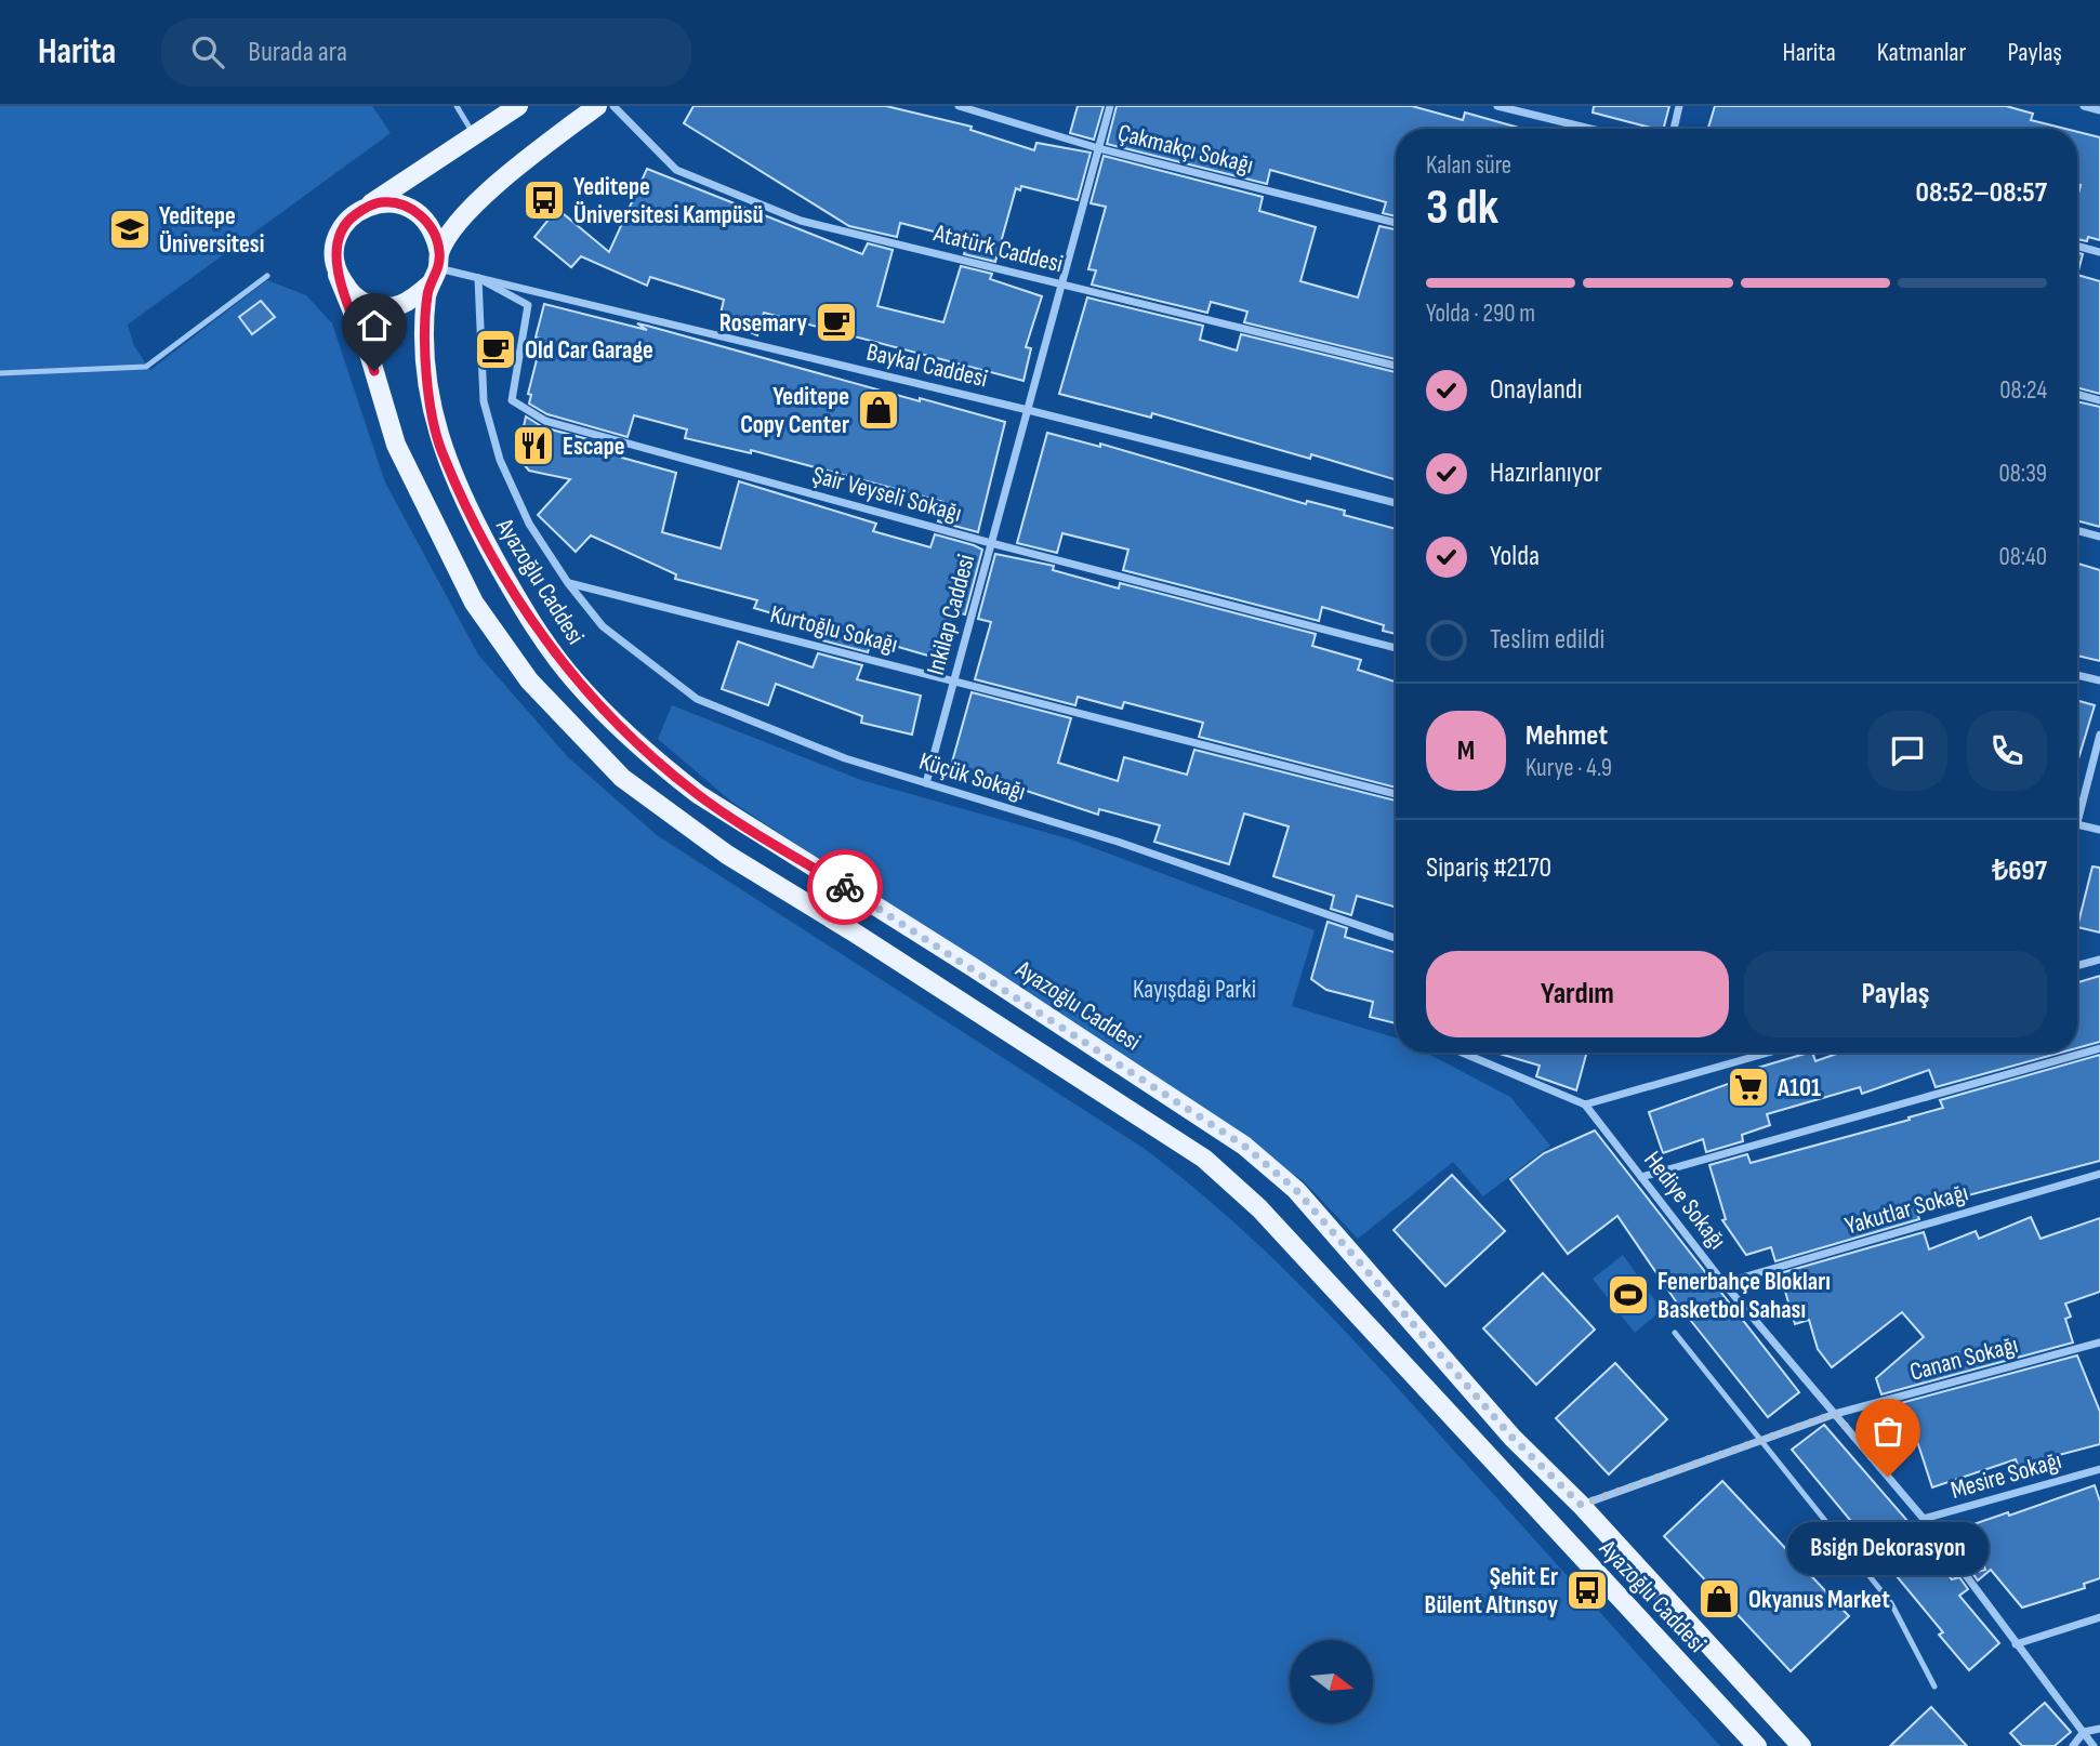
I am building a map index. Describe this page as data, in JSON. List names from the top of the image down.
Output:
{
  "streets": {
    "main road": ["Ayazoğlu Caddesi"],
    "street": [
      "Çakmakçı Sokağı",
      "Atatürk Caddesi",
      "Baykal Caddesi",
      "Şair Veyseli Sokağı",
      "Inkilap Caddesi",
      "Kurtoğlu Sokağı",
      "Küçük Sokağı",
      "Hediye Sokağı",
      "Yakutlar Sokağı",
      "Canan Sokağı",
      "Mesire Sokağı"
    ]
  },
  "crossings": [
    ["Çakmakçı Sokağı", "Inkilap Caddesi"],
    ["Atatürk Caddesi", "Inkilap Caddesi"],
    ["Baykal Caddesi", "Şair Veyseli Sokağı"],
    ["Baykal Caddesi", "Ayazoğlu Caddesi"],
    ["Baykal Caddesi", "Inkilap Caddesi"],
    ["Şair Veyseli Sokağı", "Inkilap Caddesi"],
    ["Ayazoğlu Caddesi", "Canan Sokağı"],
    ["Inkilap Caddesi", "Kurtoğlu Sokağı"],
    ["Inkilap Caddesi", "Küçük Sokağı"],
    ["Kurtoğlu Sokağı", "Küçük Sokağı"],
    ["Hediye Sokağı", "Yakutlar Sokağı"],
    ["Hediye Sokağı", "Canan Sokağı"],
    ["Hediye Sokağı", "Mesire Sokağı"]
  ],
  "parks": ["Kayışdağı Parki"],
  "places": {
    "bus stop": ["Yeditepe Üniversitesi Kampüsü", "Şehit Er Bülent Altınsoy"],
    "school or university": ["Yeditepe Üniversitesi"],
    "cafe": ["Rosemary", "Old Car Garage"],
    "shop": ["Yeditepe Copy Center", "Okyanus Market"],
    "restaurant": ["Escape"],
    "supermarket": ["A101"],
    "sports": ["Fenerbahçe Blokları Basketbol Sahası"],
    "other": ["Bsign Dekorasyon"]
  },
  "north": "right",
  "page": {
    "header": "Harita",
    "search": "Burada ara",
    "nav": ["Harita", "Katmanlar", "Paylaş"],
    "heading": ["3 dk", "Kalan süre", "08:52–08:57"],
    "panel": [
      "Mehmet",
      "Kurye · 4.9",
      "Sipariş #2170",
      "₺697"
    ],
    "bar": "Yolda · 290 m",
    "list": [
      ["Onaylandı", "08:24"],
      ["Hazırlanıyor", "08:39"],
      ["Yolda", "08:40"],
      "Teslim edildi"
    ],
    "round": "M",
    "buttons": ["Yardım", "Paylaş"],
    "bubble": "Bsign Dekorasyon"
  }
}
